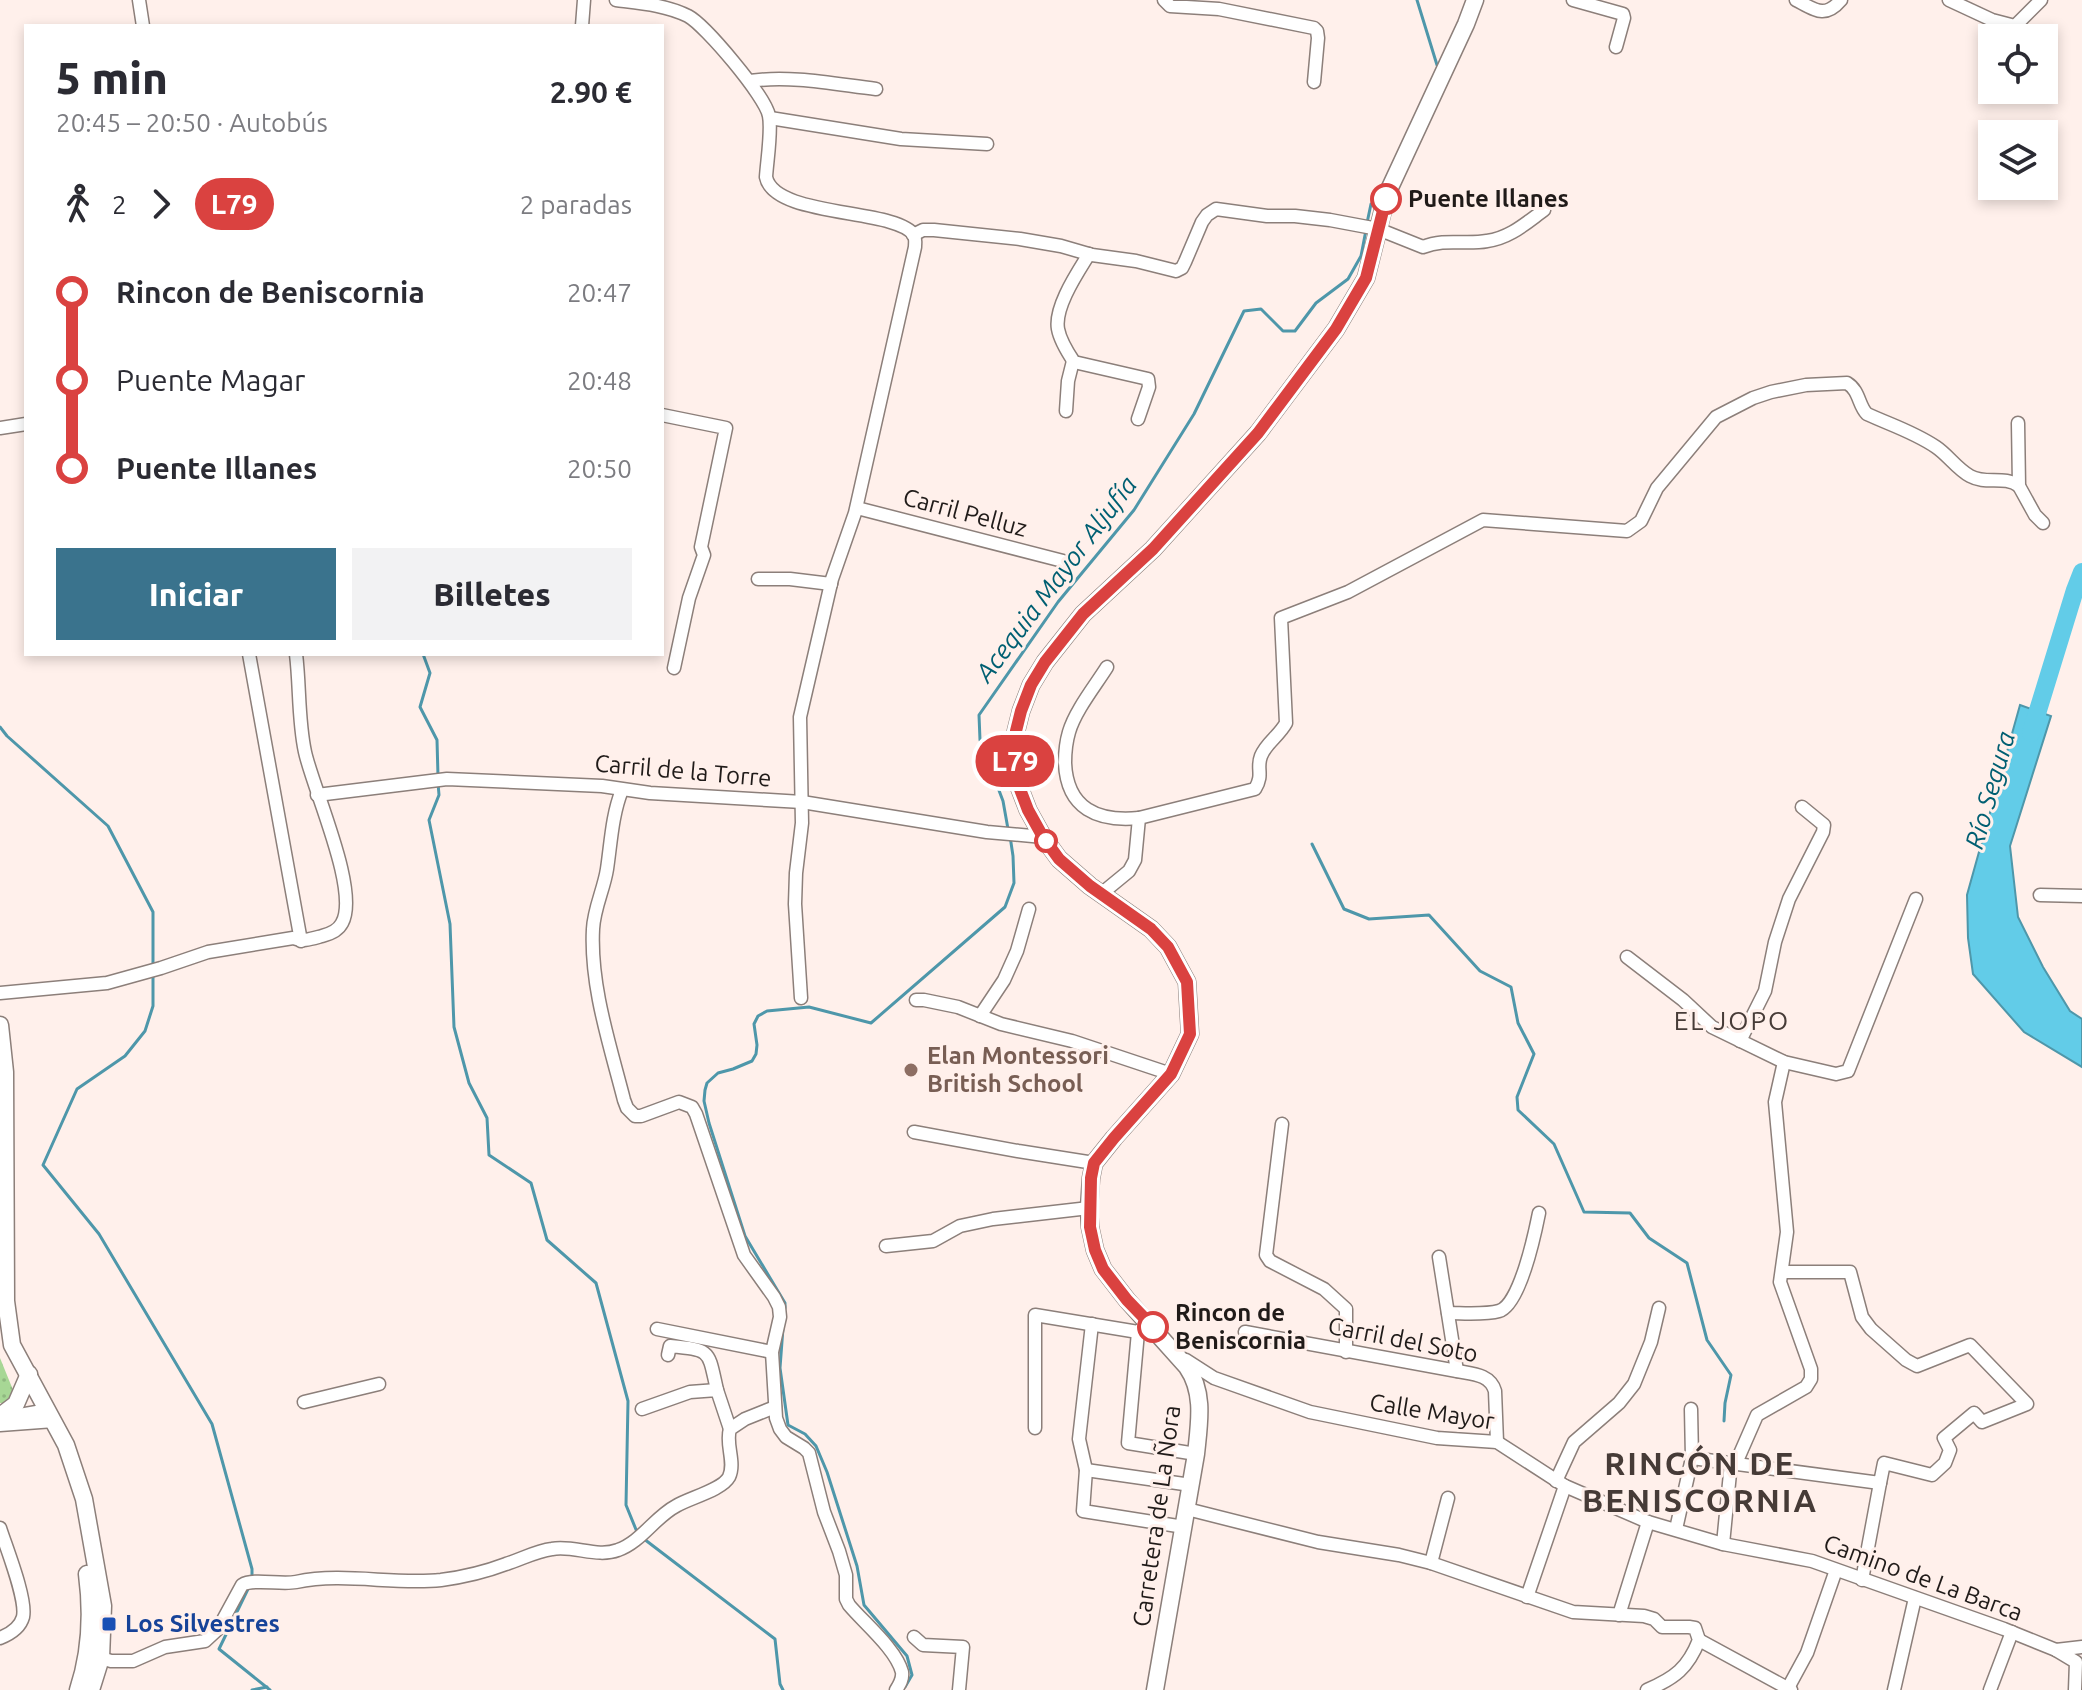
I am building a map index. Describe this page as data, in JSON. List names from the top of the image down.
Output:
{
  "streets": {
    "main road": ["Carretera de La Ñora"],
    "street": [
      "Carril Pelluz",
      "Carril de la Torre",
      "Carril del Soto",
      "Calle Mayor",
      "Camino de La Barca"
    ]
  },
  "crossings": [
    ["Carril del Soto", "Calle Mayor"],
    ["Calle Mayor", "Carretera de La Ñora"],
    ["Calle Mayor", "Camino de La Barca"]
  ],
  "districts": ["EL JOPO", "RINCÓN DE BENISCORNIA"],
  "water": ["Acequia Mayor Aljufía", "Río Segura"],
  "places": {
    "other": ["Puente Illanes", "Elan Montessori British School", "Rincon de Beniscornia"],
    "transit": ["Los Silvestres"]
  },
  "lines": ["bus line L79"],
  "page": {
    "on_map": "L79",
    "heading": ["5 min", "20:45 – 20:50 · Autobús", "2.90 €"],
    "legs": ["2", "L79", "2 paradas"],
    "list": [
      {
        "name": "Rincon de Beniscornia",
        "value": "20:47"
      },
      {
        "name": "Puente Magar",
        "value": "20:48"
      },
      {
        "name": "Puente Illanes",
        "value": "20:50"
      }
    ],
    "buttons": ["Iniciar", "Billetes"]
  }
}
